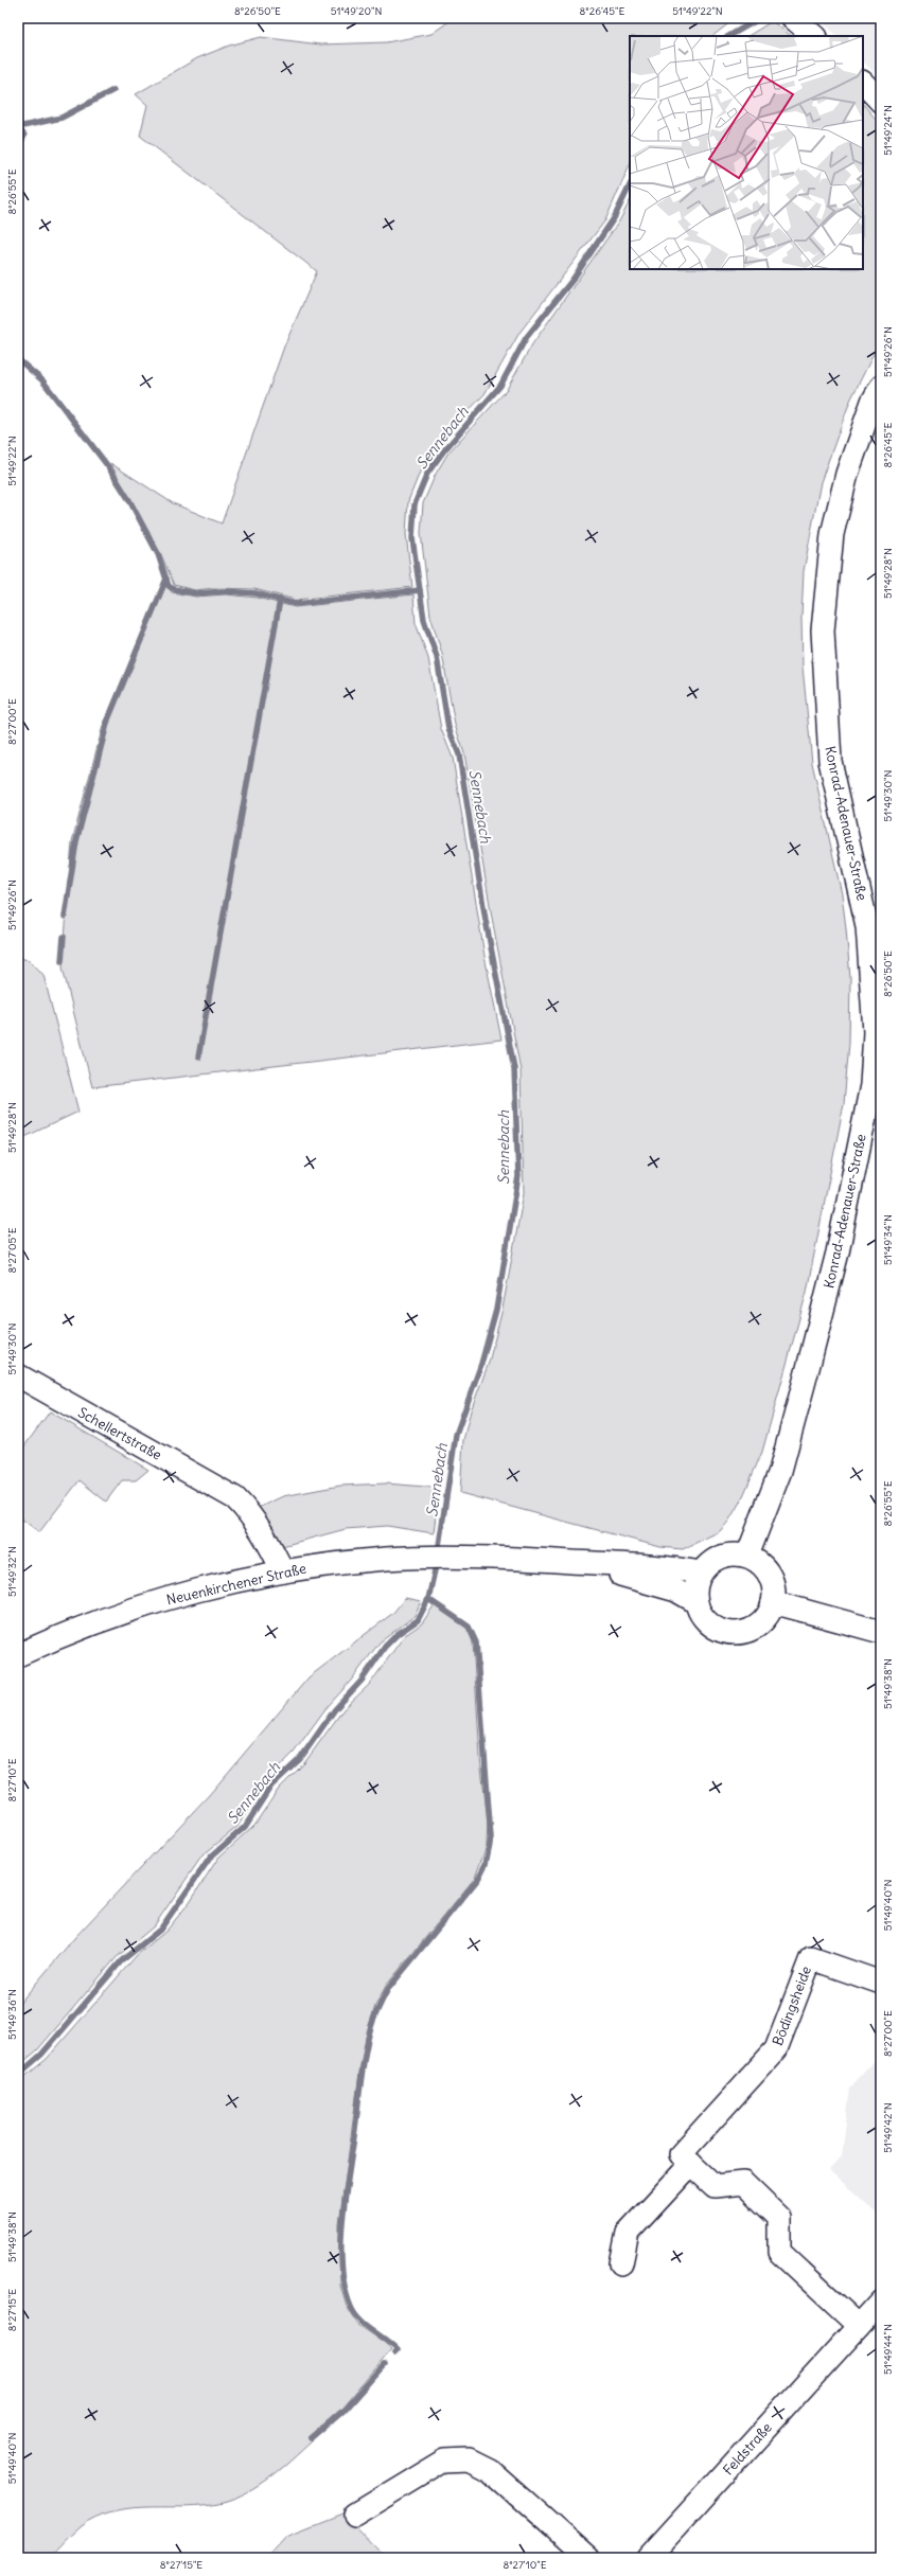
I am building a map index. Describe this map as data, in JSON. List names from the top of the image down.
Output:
{
  "streets": {
    "street": [
      "Konrad-Adenauer-Straße",
      "Schellertstraße",
      "Neuenkirchener Straße",
      "Bödingsheide",
      "Feldstraße"
    ]
  },
  "crossings": [
    ["Konrad-Adenauer-Straße", "Neuenkirchener Straße"],
    ["Schellertstraße", "Neuenkirchener Straße"],
    ["Bödingsheide", "Feldstraße"]
  ],
  "water": ["Sennebach"],
  "coordinates": [
    "8°26'50\"E",
    "51°49'20\"N",
    "8°26'45\"E",
    "51°49'22\"N",
    "51°49'24\"N",
    "8°26'55\"E",
    "51°49'26\"N",
    "51°49'28\"N",
    "8°27'00\"E",
    "51°49'30\"N",
    "51°49'34\"N",
    "8°27'05\"E",
    "51°49'32\"N",
    "51°49'38\"N",
    "8°27'10\"E",
    "51°49'40\"N",
    "51°49'36\"N",
    "51°49'42\"N",
    "8°27'15\"E",
    "51°49'44\"N"
  ]
}
